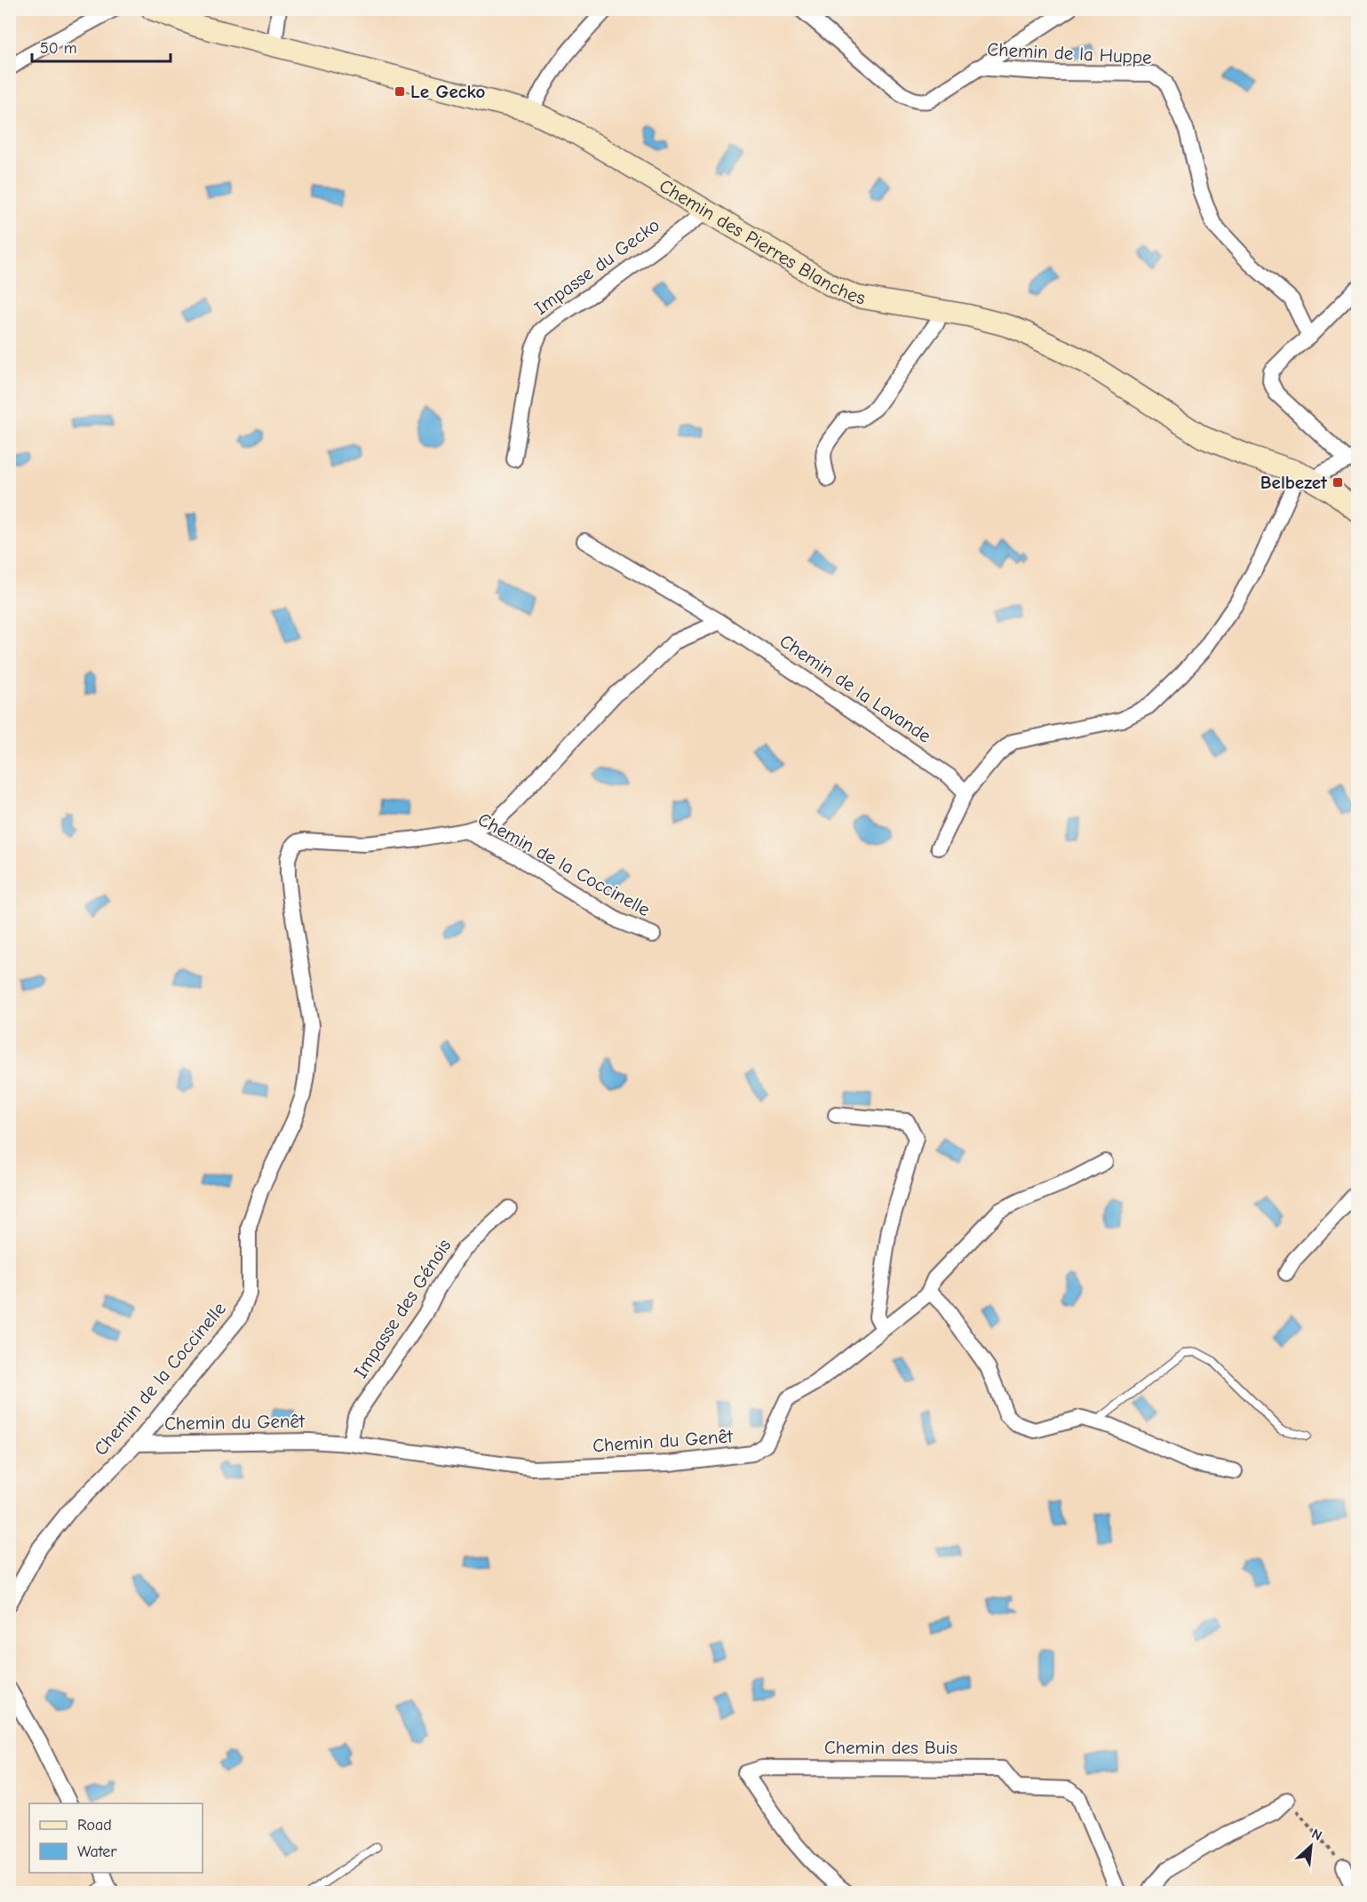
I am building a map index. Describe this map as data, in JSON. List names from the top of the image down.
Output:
{
  "streets": {
    "street": [
      "Chemin de la Huppe",
      "Chemin des Pierres Blanches",
      "Impasse du Gecko",
      "Chemin de la Lavande",
      "Chemin de la Coccinelle",
      "Impasse des Génois",
      "Chemin du Genêt",
      "Chemin des Buis"
    ]
  },
  "crossings": [
    ["Chemin des Pierres Blanches", "Impasse du Gecko"],
    ["Chemin de la Coccinelle", "Chemin du Genêt"],
    ["Impasse des Génois", "Chemin du Genêt"]
  ],
  "places": {
    "transit": ["Le Gecko", "Belbezet"]
  },
  "legend": ["Road", "Water"],
  "scale_bar": "50 m",
  "north": "top right"
}
